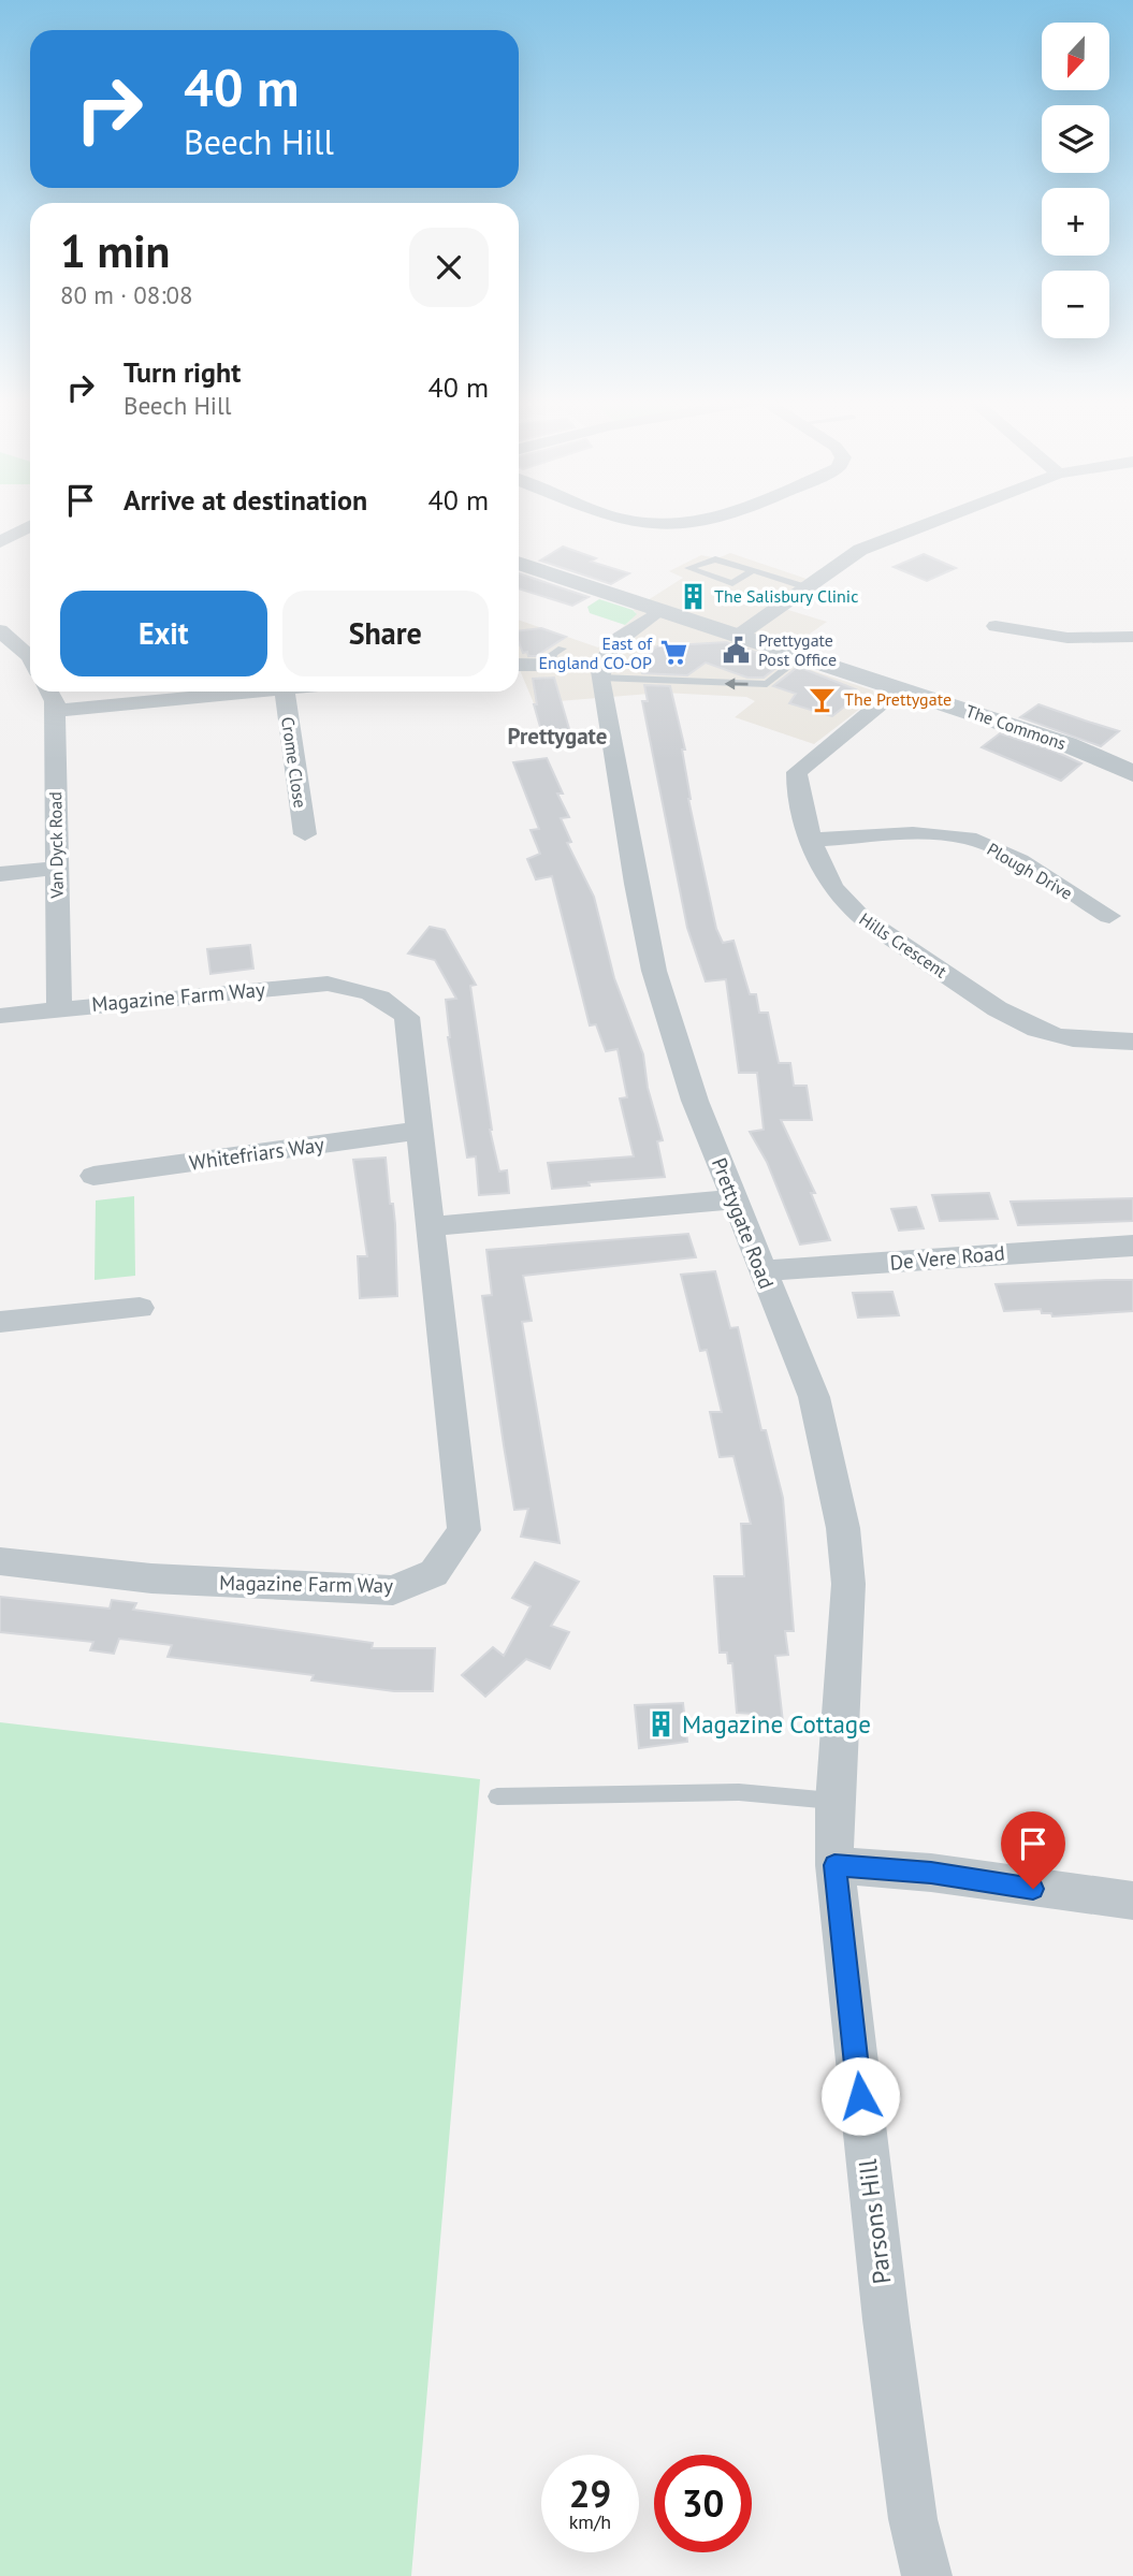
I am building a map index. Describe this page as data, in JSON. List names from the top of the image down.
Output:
{
  "streets": {
    "street": [
      "The Commons",
      "Crome Close",
      "Van Dyck Road",
      "Plough Drive",
      "Hills Crescent",
      "Magazine Farm Way",
      "Whitefriars Way",
      "Prettygate Road",
      "De Vere Road",
      "Parsons Hill"
    ]
  },
  "crossings": [
    ["The Commons", "Hills Crescent"],
    ["Van Dyck Road", "Magazine Farm Way"],
    ["Plough Drive", "Hills Crescent"],
    ["Magazine Farm Way", "Whitefriars Way"],
    ["Prettygate Road", "De Vere Road"],
    ["Prettygate Road", "Parsons Hill"]
  ],
  "districts": ["Prettygate"],
  "places": {
    "building": ["The Salisbury Clinic", "Magazine Cottage"],
    "public building": ["Prettygate Post Office"],
    "supermarket": ["East of England CO-OP"],
    "bar": ["The Prettygate"]
  },
  "north": "bottom",
  "page": {
    "map_buttons": ["+", "−"],
    "turn": ["40 m", "Beech Hill"],
    "heading": ["1 min", "80 m · 08:08"],
    "list": [
      {
        "name": "Turn right",
        "note": "Beech Hill",
        "value": "40 m"
      },
      {
        "name": "Arrive at destination",
        "value": "40 m"
      }
    ],
    "buttons": ["Exit", "Share"],
    "speed": "29 km/h",
    "limit": "30"
  }
}
